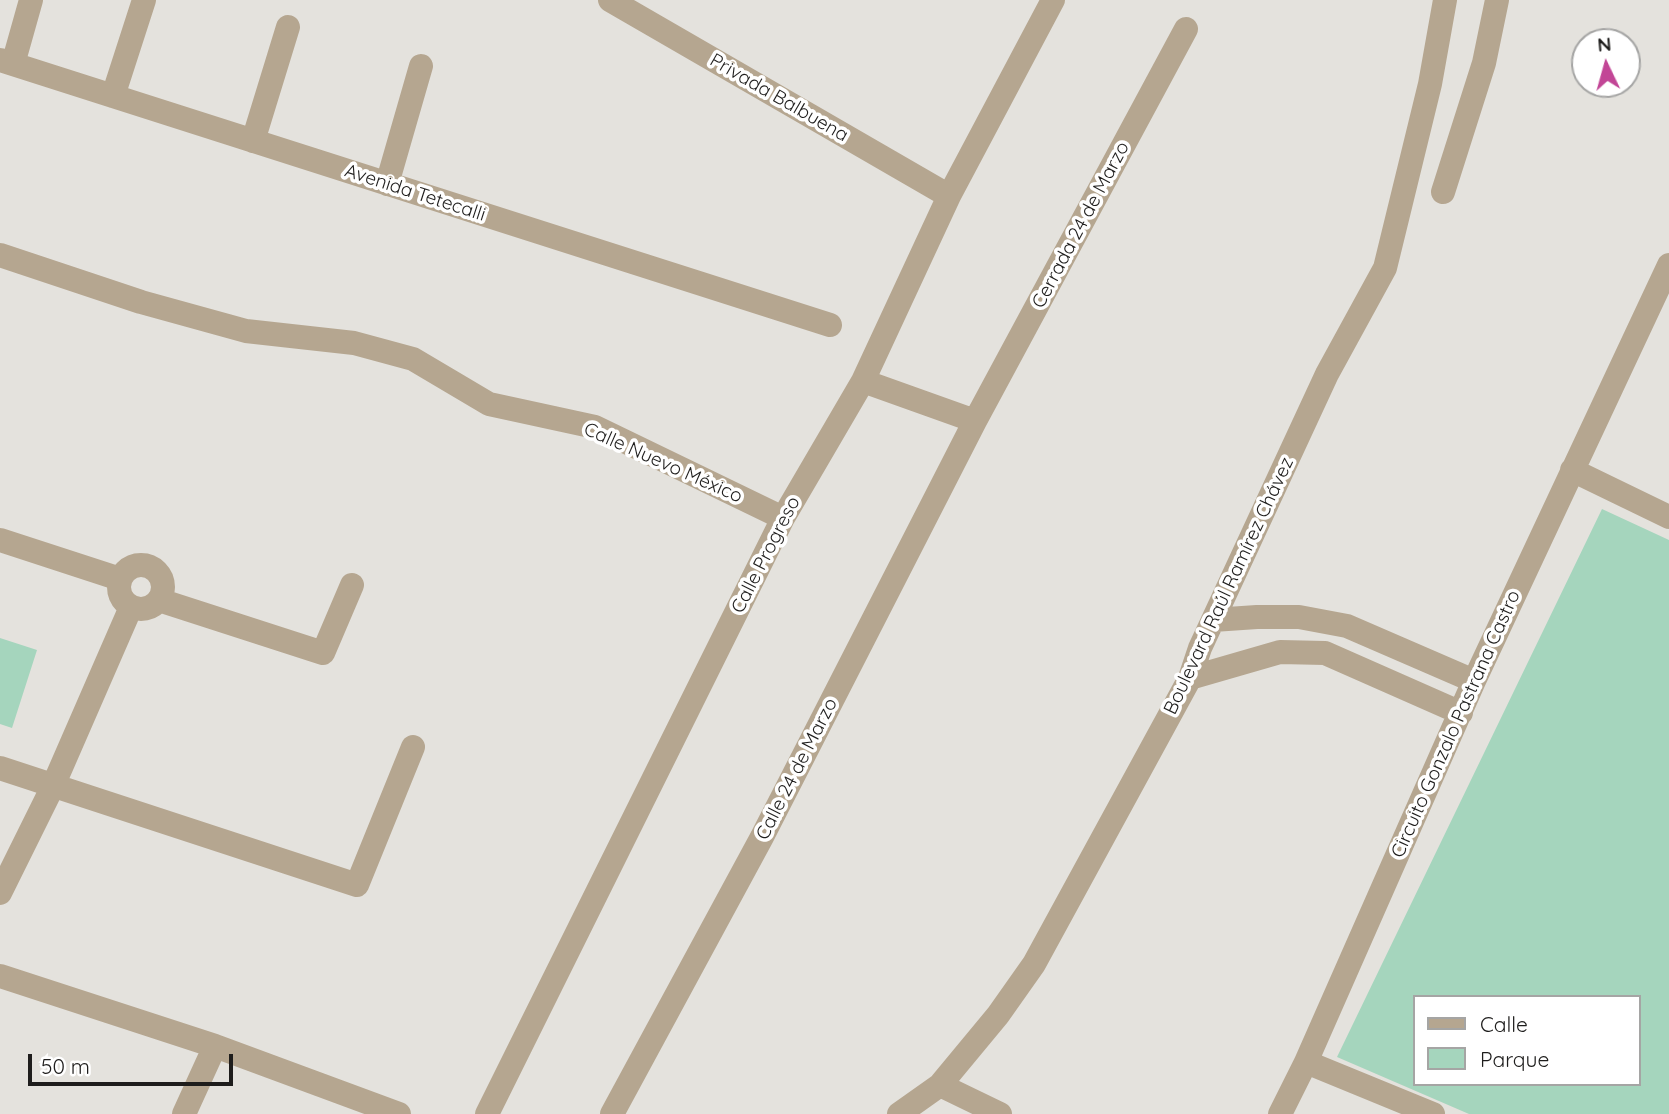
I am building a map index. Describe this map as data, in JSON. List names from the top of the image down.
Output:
{
  "streets": {
    "street": [
      "Privada Balbuena",
      "Avenida Tetecalli",
      "Cerrada 24 de Marzo",
      "Calle Nuevo México",
      "Calle Progreso",
      "Boulevard Raúl Ramírez Chávez",
      "Circuito Gonzalo Pastrana Castro",
      "Calle 24 de Marzo"
    ]
  },
  "crossings": [
    ["Privada Balbuena", "Calle Progreso"],
    ["Cerrada 24 de Marzo", "Calle 24 de Marzo"],
    ["Calle Nuevo México", "Calle Progreso"]
  ],
  "legend": ["Calle", "Parque"],
  "scale_bar": "50 m",
  "north": "top"
}
